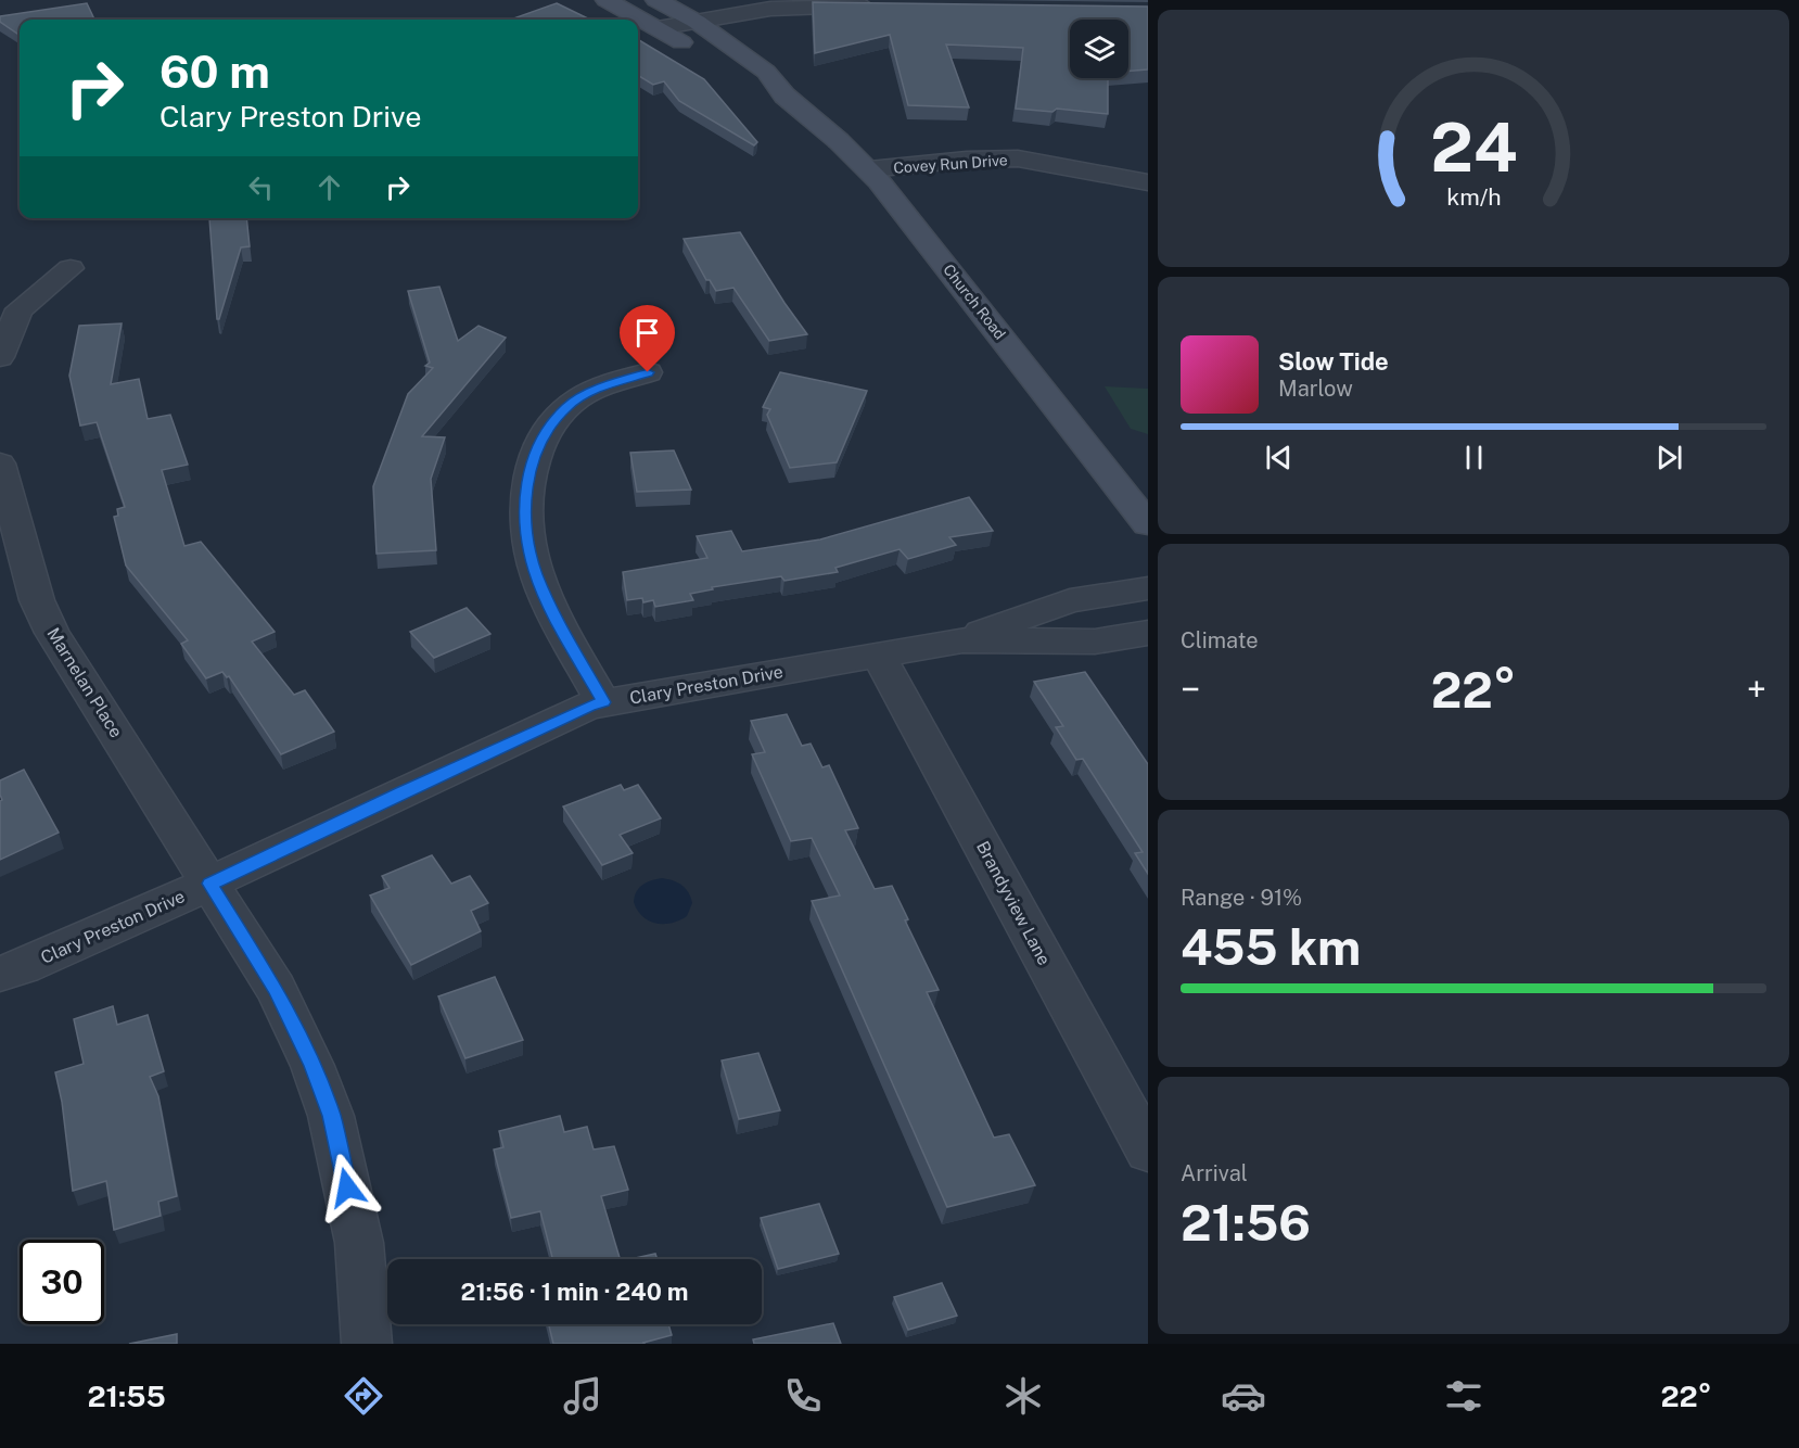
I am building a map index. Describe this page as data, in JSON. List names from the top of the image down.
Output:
{
  "streets": {
    "main road": ["Church Road"],
    "street": [
      "Covey Run Drive",
      "Marnelan Place",
      "Clary Preston Drive",
      "Brandyview Lane"
    ]
  },
  "crossings": [
    ["Covey Run Drive", "Church Road"],
    ["Marnelan Place", "Clary Preston Drive"],
    ["Clary Preston Drive", "Brandyview Lane"]
  ],
  "page": {
    "turn": ["60 m", "Clary Preston Drive"],
    "song": ["Slow Tide", "Marlow"],
    "tile": [
      "Climate",
      ["Range · 91%", "455 km"],
      ["Arrival", "21:56"]
    ],
    "heat": ["−", "22°", "+"],
    "limit": "30",
    "trip": "21:56 · 1 min · 240 m",
    "tabs": ["21:55", "22°"],
    "gauge": ["24", "km/h"]
  }
}
